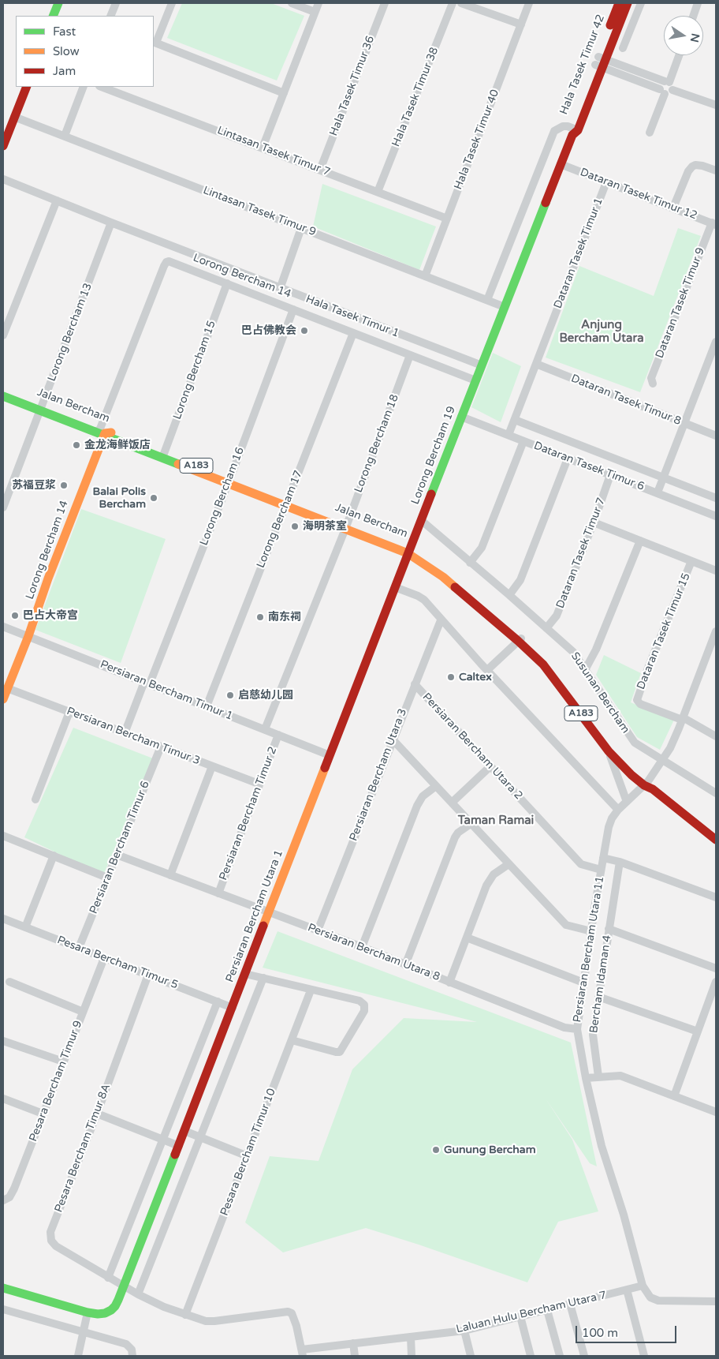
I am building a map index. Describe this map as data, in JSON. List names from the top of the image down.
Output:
{
  "streets": {
    "street": [
      "Hala Tasek Timur 42",
      "Hala Tasek Timur 36",
      "Hala Tasek Timur 38",
      "Hala Tasek Timur 40",
      "Lintasan Tasek Timur 7",
      "Dataran Tasek Timur 12",
      "Lintasan Tasek Timur 9",
      "Dataran Tasek Timur 1",
      "Lorong Bercham 14",
      "Dataran Tasek Timur 9",
      "Hala Tasek Timur 1",
      "Lorong Bercham 13",
      "Lorong Bercham 15",
      "Dataran Tasek Timur 8",
      "Jalan Bercham",
      "Lorong Bercham 18",
      "Lorong Bercham 19",
      "A183",
      "Dataran Tasek Timur 6",
      "Lorong Bercham 16",
      "Lorong Bercham 17",
      "Dataran Tasek Timur 7",
      "Dataran Tasek Timur 15",
      "Persiaran Bercham Timur 1",
      "Susunan Bercham",
      "Persiaran Bercham Timur 3",
      "Persiaran Bercham Utara 2",
      "Persiaran Bercham Utara 3",
      "Persiaran Bercham Timur 2",
      "Persiaran Bercham Timur 6",
      "Persiaran Bercham Utara 1",
      "Persiaran Bercham Utara 11",
      "Persiaran Bercham Utara 8",
      "Pesara Bercham Timur 5",
      "Bercham Idaman 4",
      "Pesara Bercham Timur 9",
      "Pesara Bercham Timur 8A",
      "Pesara Bercham Timur 10",
      "Laluan Hulu Bercham Utara 7"
    ]
  },
  "crossings": [
    ["Hala Tasek Timur 42", "Dataran Tasek Timur 12"],
    ["Hala Tasek Timur 42", "Lintasan Tasek Timur 9"],
    ["Hala Tasek Timur 42", "Lorong Bercham 19"],
    ["Hala Tasek Timur 36", "Lintasan Tasek Timur 7"],
    ["Hala Tasek Timur 38", "Lintasan Tasek Timur 7"],
    ["Hala Tasek Timur 40", "Lintasan Tasek Timur 7"],
    ["Hala Tasek Timur 40", "Lintasan Tasek Timur 9"],
    ["Dataran Tasek Timur 12", "Dataran Tasek Timur 1"],
    ["Dataran Tasek Timur 12", "Dataran Tasek Timur 9"],
    ["Lintasan Tasek Timur 9", "Lorong Bercham 19"],
    ["Dataran Tasek Timur 1", "Dataran Tasek Timur 8"],
    ["Dataran Tasek Timur 1", "Dataran Tasek Timur 6"],
    ["Lorong Bercham 14", "Lorong Bercham 15"],
    ["Lorong Bercham 14", "Jalan Bercham"],
    ["Lorong Bercham 14", "Lorong Bercham 18"],
    ["Lorong Bercham 14", "Lorong Bercham 19"],
    ["Lorong Bercham 14", "Lorong Bercham 16"],
    ["Lorong Bercham 14", "Lorong Bercham 17"],
    ["Lorong Bercham 14", "Persiaran Bercham Timur 1"],
    ["Lorong Bercham 14", "Persiaran Bercham Timur 3"],
    ["Hala Tasek Timur 1", "Lorong Bercham 13"],
    ["Hala Tasek Timur 1", "Lorong Bercham 19"],
    ["Lorong Bercham 13", "Jalan Bercham"],
    ["Lorong Bercham 15", "Jalan Bercham"],
    ["Jalan Bercham", "Lorong Bercham 18"],
    ["Jalan Bercham", "Lorong Bercham 19"],
    ["Jalan Bercham", "Lorong Bercham 16"],
    ["Jalan Bercham", "Lorong Bercham 17"],
    ["Jalan Bercham", "Persiaran Bercham Utara 1"],
    ["Jalan Bercham", "Persiaran Bercham Utara 11"],
    ["Lorong Bercham 18", "Persiaran Bercham Timur 1"],
    ["Lorong Bercham 19", "Dataran Tasek Timur 6"],
    ["Lorong Bercham 19", "Susunan Bercham"],
    ["Lorong Bercham 19", "Persiaran Bercham Utara 1"],
    ["Dataran Tasek Timur 6", "Dataran Tasek Timur 7"],
    ["Lorong Bercham 16", "Persiaran Bercham Timur 1"],
    ["Lorong Bercham 16", "Persiaran Bercham Timur 3"],
    ["Lorong Bercham 17", "Persiaran Bercham Timur 1"],
    ["Dataran Tasek Timur 7", "Susunan Bercham"],
    ["Dataran Tasek Timur 15", "Persiaran Bercham Utara 11"],
    ["Persiaran Bercham Timur 1", "Persiaran Bercham Timur 2"],
    ["Persiaran Bercham Timur 1", "Persiaran Bercham Utara 1"],
    ["Susunan Bercham", "Persiaran Bercham Utara 11"],
    ["Persiaran Bercham Timur 3", "Persiaran Bercham Timur 2"],
    ["Persiaran Bercham Timur 3", "Persiaran Bercham Timur 6"],
    ["Persiaran Bercham Utara 2", "Persiaran Bercham Utara 3"],
    ["Persiaran Bercham Utara 2", "Persiaran Bercham Utara 11"],
    ["Persiaran Bercham Utara 3", "Persiaran Bercham Utara 8"],
    ["Persiaran Bercham Timur 2", "Persiaran Bercham Utara 8"],
    ["Persiaran Bercham Timur 6", "Persiaran Bercham Utara 8"],
    ["Persiaran Bercham Timur 6", "Pesara Bercham Timur 5"],
    ["Persiaran Bercham Utara 1", "Persiaran Bercham Utara 8"],
    ["Persiaran Bercham Utara 1", "Pesara Bercham Timur 5"],
    ["Persiaran Bercham Utara 1", "Pesara Bercham Timur 8A"],
    ["Persiaran Bercham Utara 11", "Persiaran Bercham Utara 8"],
    ["Persiaran Bercham Utara 11", "Laluan Hulu Bercham Utara 7"],
    ["Pesara Bercham Timur 5", "Pesara Bercham Timur 9"],
    ["Pesara Bercham Timur 5", "Pesara Bercham Timur 8A"],
    ["Pesara Bercham Timur 8A", "Pesara Bercham Timur 10"],
    ["Pesara Bercham Timur 8A", "Laluan Hulu Bercham Utara 7"]
  ],
  "districts": ["Anjung Bercham Utara", "Taman Ramai"],
  "places": [
    "巴占佛教会",
    "金龙海鲜饭店",
    "苏福豆浆",
    "Balai Polis Bercham",
    "海明茶室",
    "巴占大帝宫",
    "南东祠",
    "Caltex",
    "启慈幼儿园",
    "Gunung Bercham"
  ],
  "legend": ["Fast", "Slow", "Jam"],
  "scale_bar": "100 m",
  "north": "right"
}
